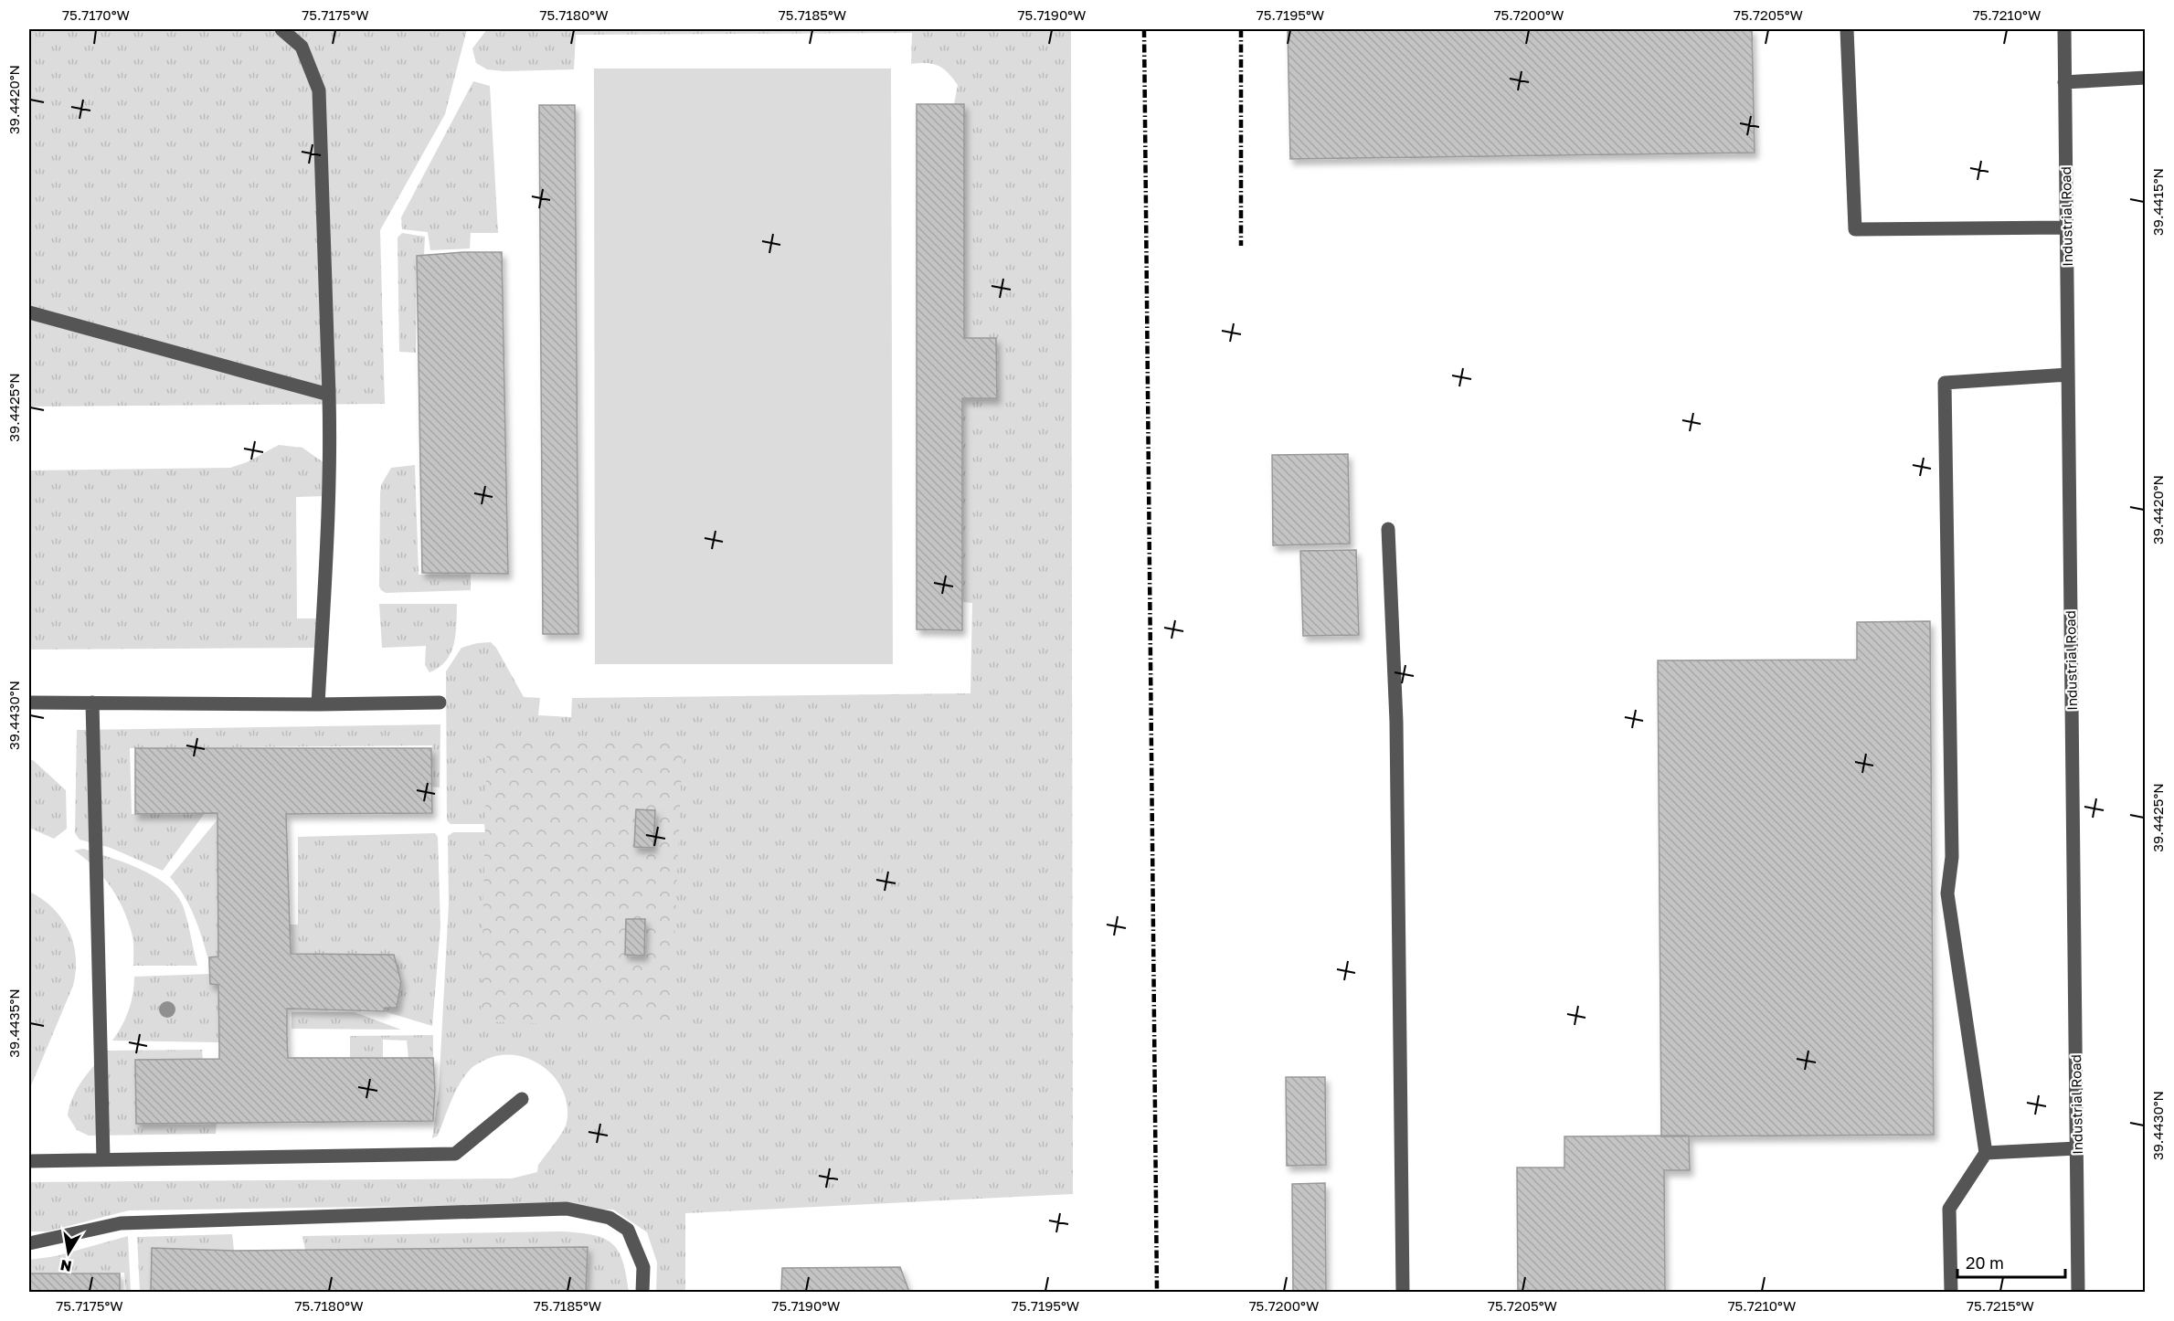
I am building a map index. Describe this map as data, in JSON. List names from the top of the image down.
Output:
{
  "streets": {
    "street": ["Industrial Road"]
  },
  "scale_bar": "20 m",
  "north": "bottom",
  "coordinates": [
    "75.7170°W",
    "75.7175°W",
    "75.7180°W",
    "75.7185°W",
    "75.7190°W",
    "75.7195°W",
    "75.7200°W",
    "75.7205°W",
    "75.7210°W",
    "39.4420°N",
    "39.4415°N",
    "39.4425°N",
    "39.4430°N",
    "39.4435°N",
    "75.7215°W"
  ]
}
